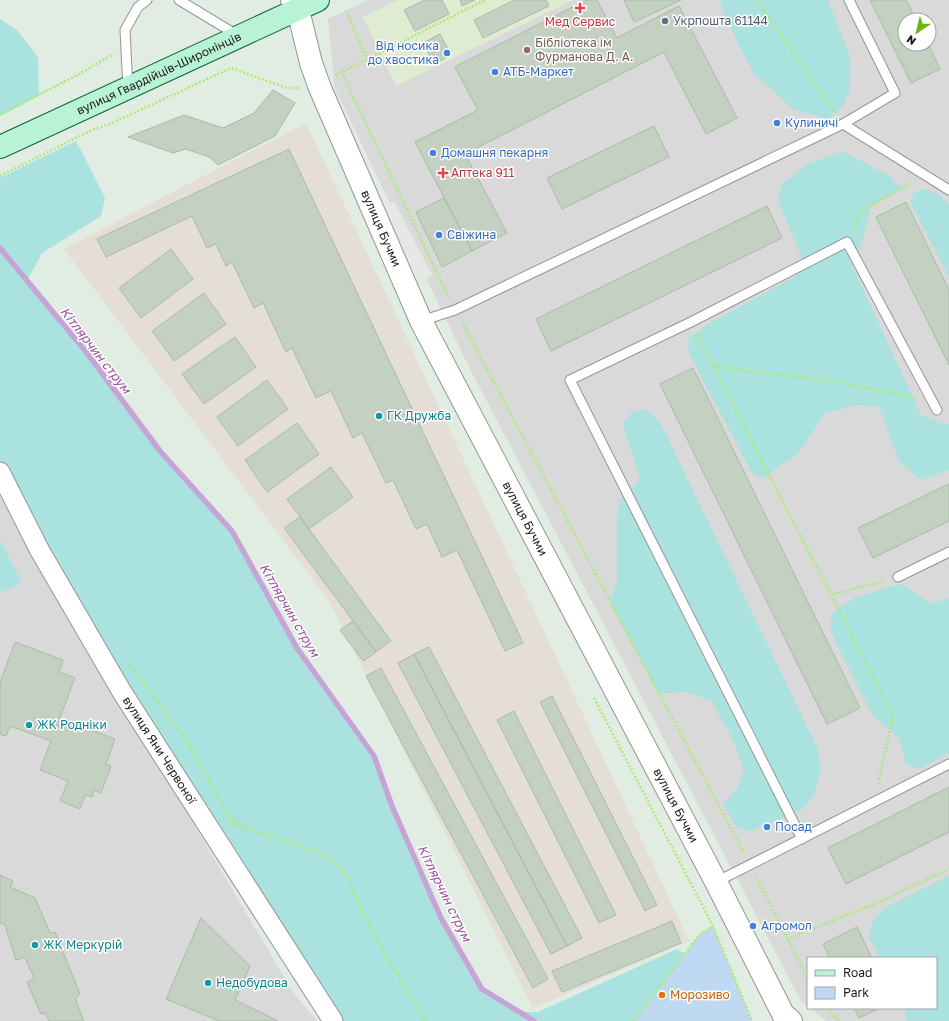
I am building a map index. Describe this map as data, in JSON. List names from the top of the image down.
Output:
{
  "streets": {
    "main road": ["вулиця Гвардійців-Широнінців"],
    "street": ["вулиця Бучми", "вулиця Яни Червоної"]
  },
  "crossings": [
    ["вулиця Гвардійців-Широнінців", "вулиця Бучми"]
  ],
  "water": ["Кітлярчин струм"],
  "places": {
    "health": ["Мед Сервис", "Аптека 911"],
    "other": [
      "Укрпошта 61144",
      "Бібліотека iм Фурманова Д. А.",
      "Від носика до хвостика",
      "АТБ-Маркет",
      "Кулиничі",
      "Домашня пекарня",
      "Свіжина",
      "ГК Дружба",
      "ЖК Родніки",
      "Посад",
      "Агромол",
      "ЖК Меркурій",
      "Недобудова",
      "Морозиво"
    ]
  },
  "legend": ["Road", "Park"],
  "north": "bottom left"
}
